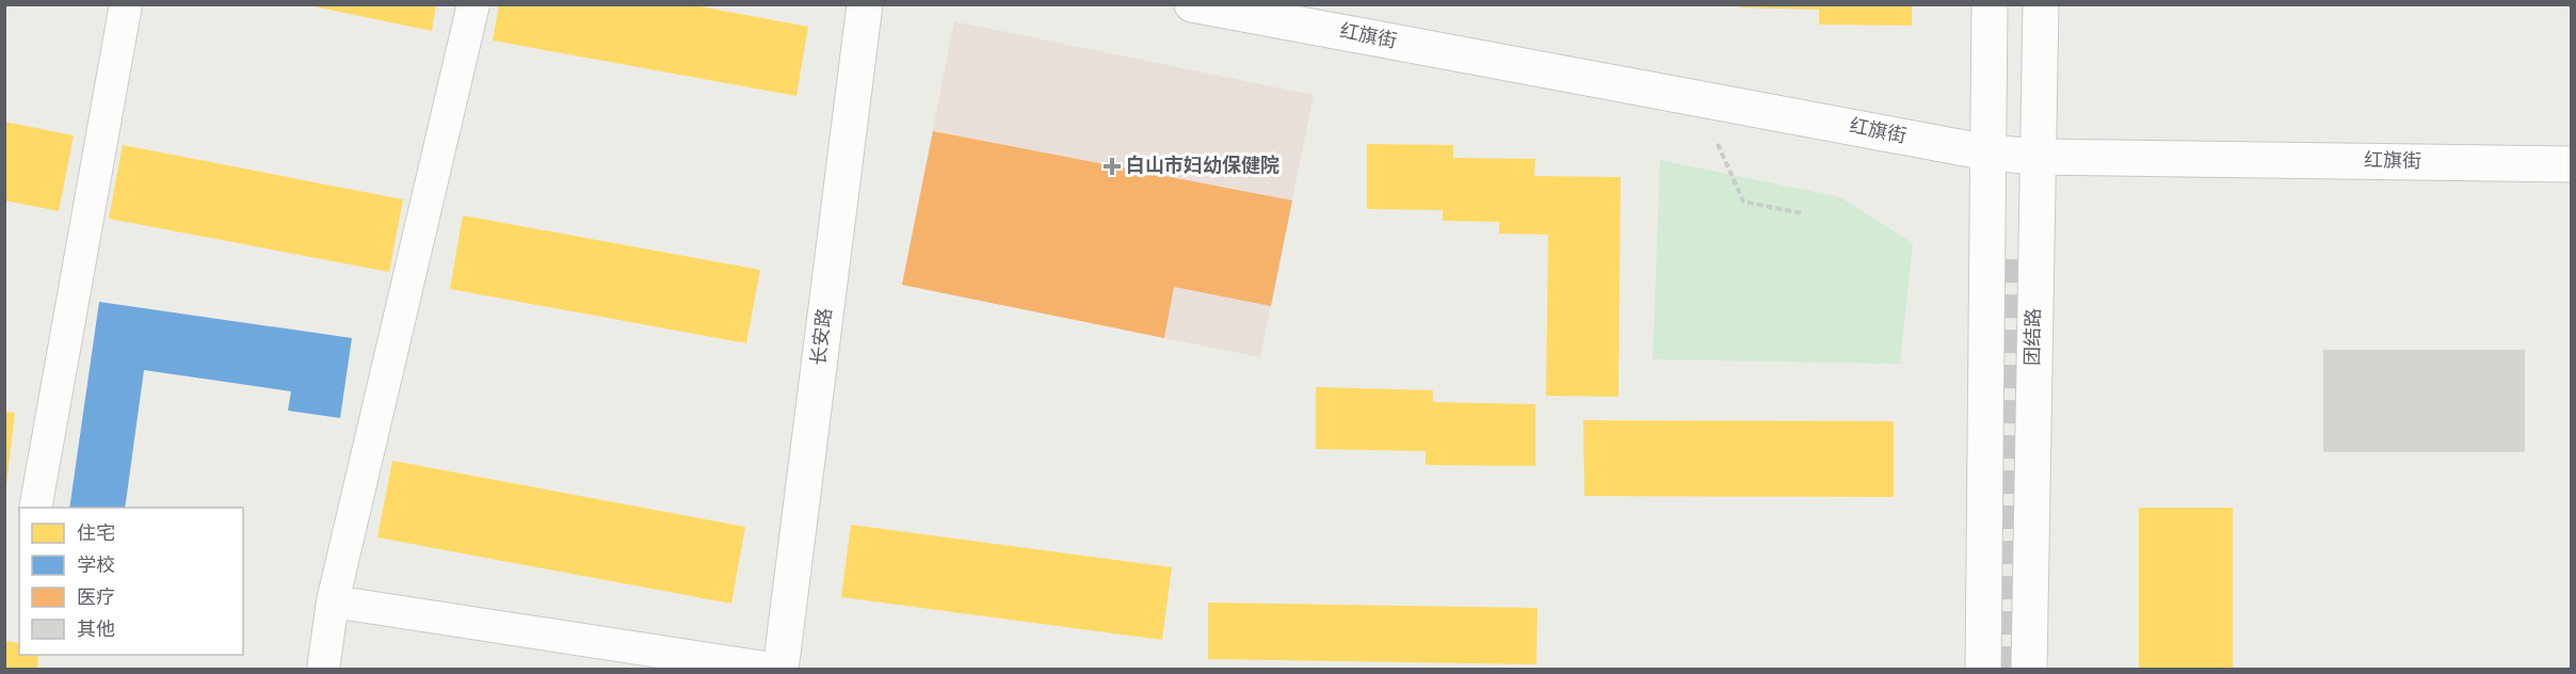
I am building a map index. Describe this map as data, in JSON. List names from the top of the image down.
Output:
{
  "streets": {
    "street": ["红旗街", "长安路", "团结路"]
  },
  "crossings": [
    ["红旗街", "团结路"]
  ],
  "places": {
    "health": ["白山市妇幼保健院"]
  },
  "legend": [
    "住宅",
    "学校",
    "医疗",
    "其他"
  ]
}
